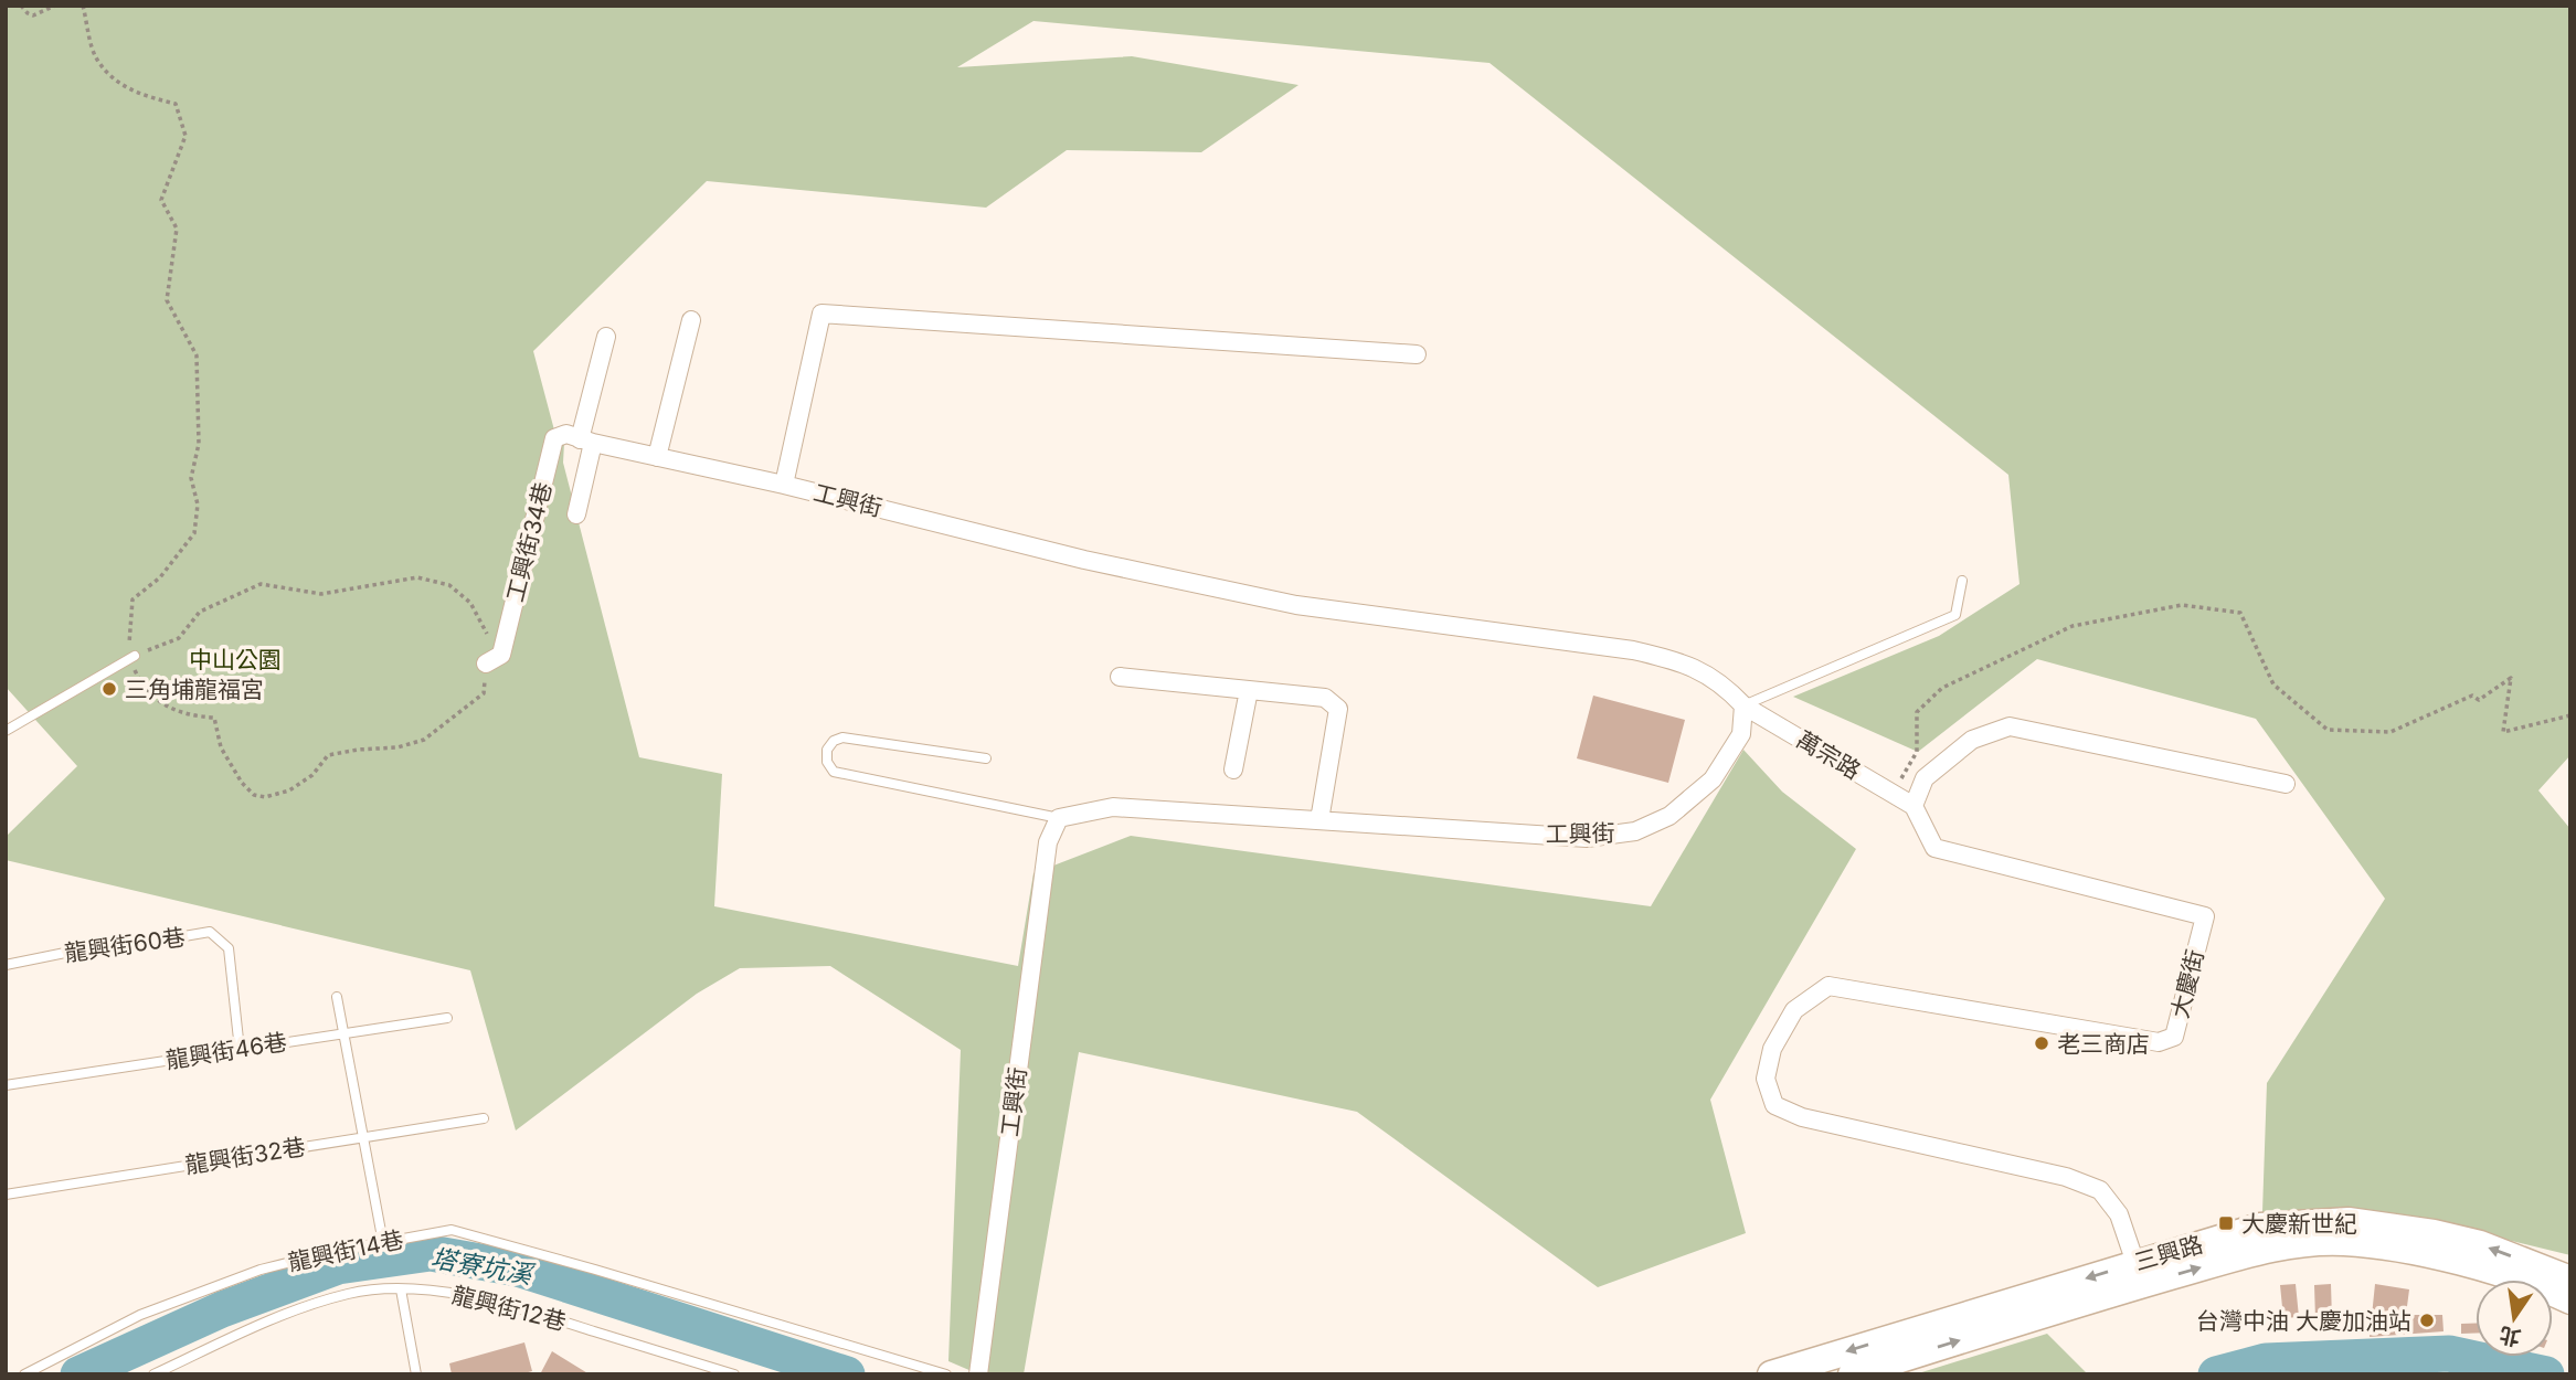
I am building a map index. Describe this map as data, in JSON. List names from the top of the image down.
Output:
{
  "streets": {
    "main road": ["三興路"],
    "street": [
      "工興街",
      "工興街34巷",
      "萬宗路",
      "大慶街"
    ],
    "lane": [
      "龍興街60巷",
      "龍興街46巷",
      "龍興街32巷",
      "龍興街14巷",
      "龍興街12巷"
    ]
  },
  "crossings": [
    ["工興街", "工興街34巷"],
    ["工興街", "萬宗路"],
    ["萬宗路", "大慶街"],
    ["龍興街60巷", "龍興街46巷"],
    ["大慶街", "三興路"]
  ],
  "water": ["塔寮坑溪"],
  "parks": ["中山公園"],
  "places": {
    "other": ["三角埔龍福宮", "老三商店", "台灣中油 大慶加油站"],
    "transit": ["大慶新世紀"]
  },
  "north": "bottom"
}
